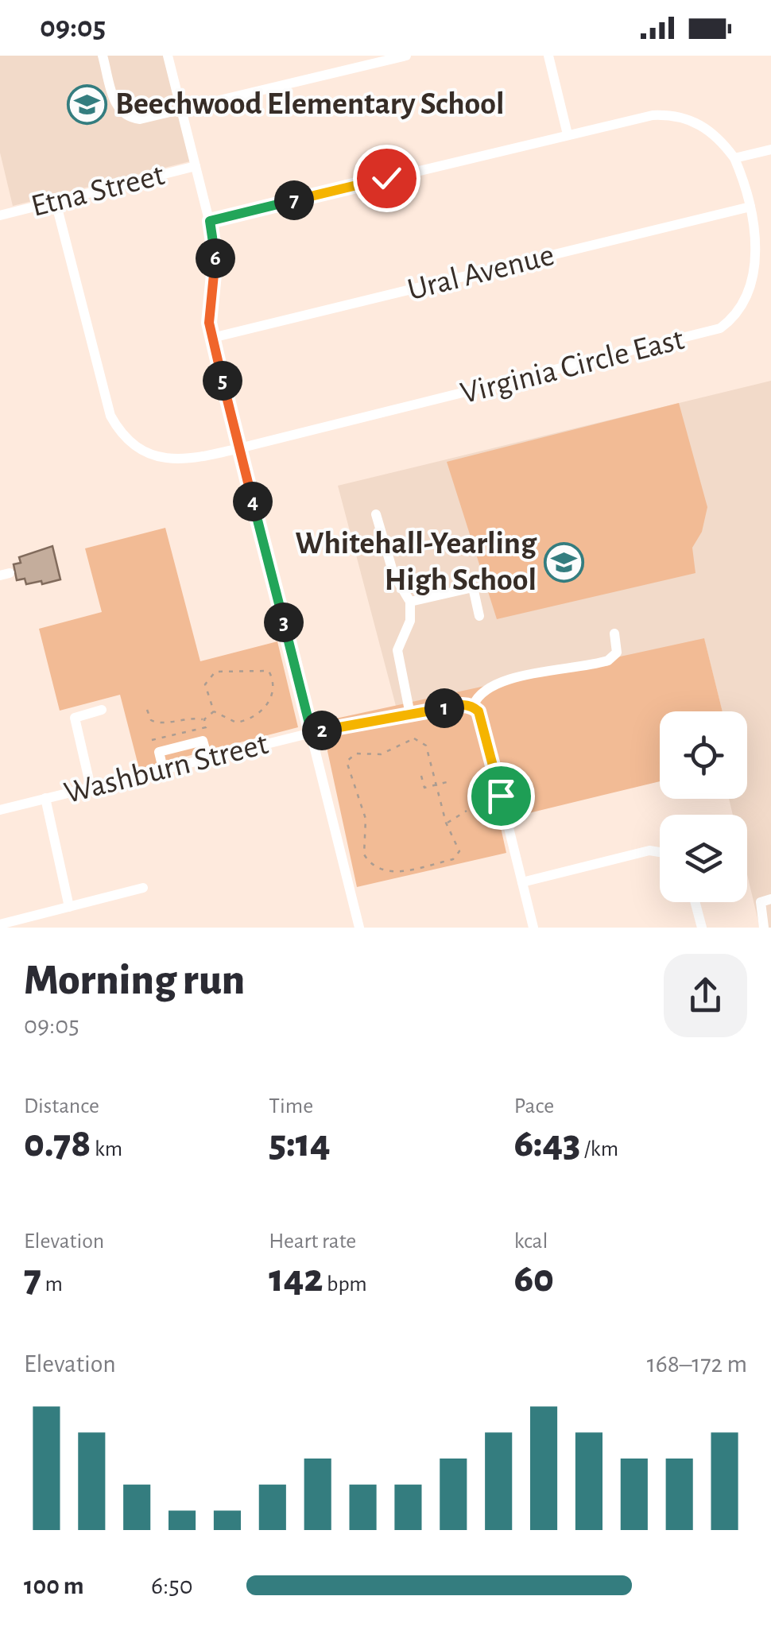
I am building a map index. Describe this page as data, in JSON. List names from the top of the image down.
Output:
{
  "streets": {
    "street": [
      "Etna Street",
      "Ural Avenue",
      "Virginia Circle East",
      "Washburn Street"
    ]
  },
  "crossings": [
    ["Etna Street", "Virginia Circle East"],
    ["Ural Avenue", "Virginia Circle East"]
  ],
  "places": {
    "school or university": ["Beechwood Elementary School", "Whitehall-Yearling High School"]
  },
  "page": {
    "status": "09:05",
    "pins": [
      "7",
      "6",
      "5",
      "4",
      "3",
      "1",
      "2"
    ],
    "heading": ["Morning run", "09:05"],
    "stats": [
      ["Distance", "0.78 km"],
      ["Time", "5:14"],
      ["Pace", "6:43 /km"],
      ["Elevation", "7 m"],
      ["Heart rate", "142 bpm"],
      ["kcal", "60"]
    ],
    "chart": ["Elevation", "168–172 m"],
    "list": [
      {
        "name": "100 m",
        "note": "6:50"
      }
    ]
  }
}
